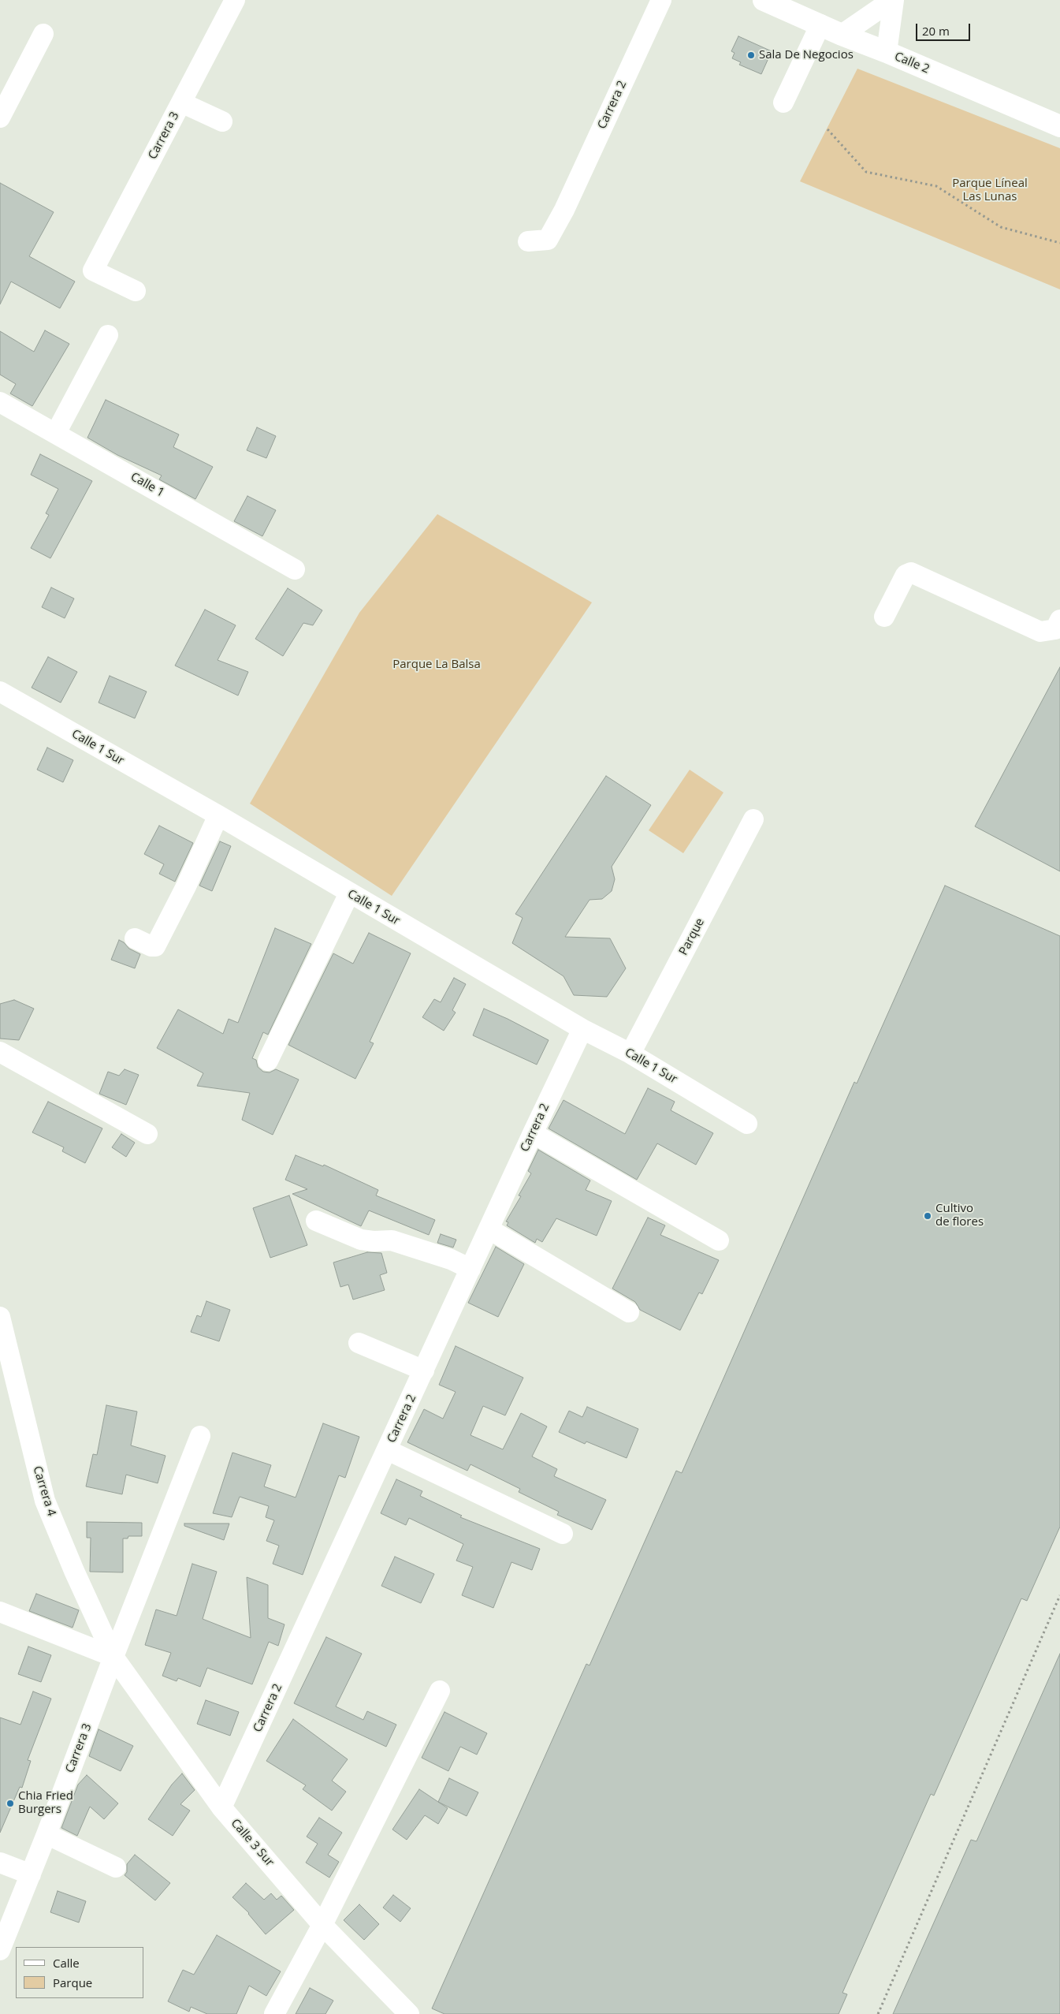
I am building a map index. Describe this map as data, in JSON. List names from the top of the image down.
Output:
{
  "streets": {
    "main road": ["Calle 2"],
    "street": [
      "Carrera 2",
      "Carrera 3",
      "Calle 1",
      "Calle 1 Sur",
      "Parque",
      "Carrera 4",
      "Calle 3 Sur"
    ]
  },
  "crossings": [
    ["Carrera 2", "Calle 1 Sur"],
    ["Carrera 2", "Calle 3 Sur"],
    ["Carrera 3", "Carrera 4"],
    ["Carrera 3", "Calle 3 Sur"],
    ["Calle 1 Sur", "Parque"],
    ["Carrera 4", "Calle 3 Sur"]
  ],
  "parks": ["Parque Líneal Las Lunas", "Parque La Balsa"],
  "places": ["Sala De Negocios", "Cultivo de flores", "Chia Fried Burgers"],
  "legend": ["Calle", "Parque"],
  "scale_bar": "20 m"
}
